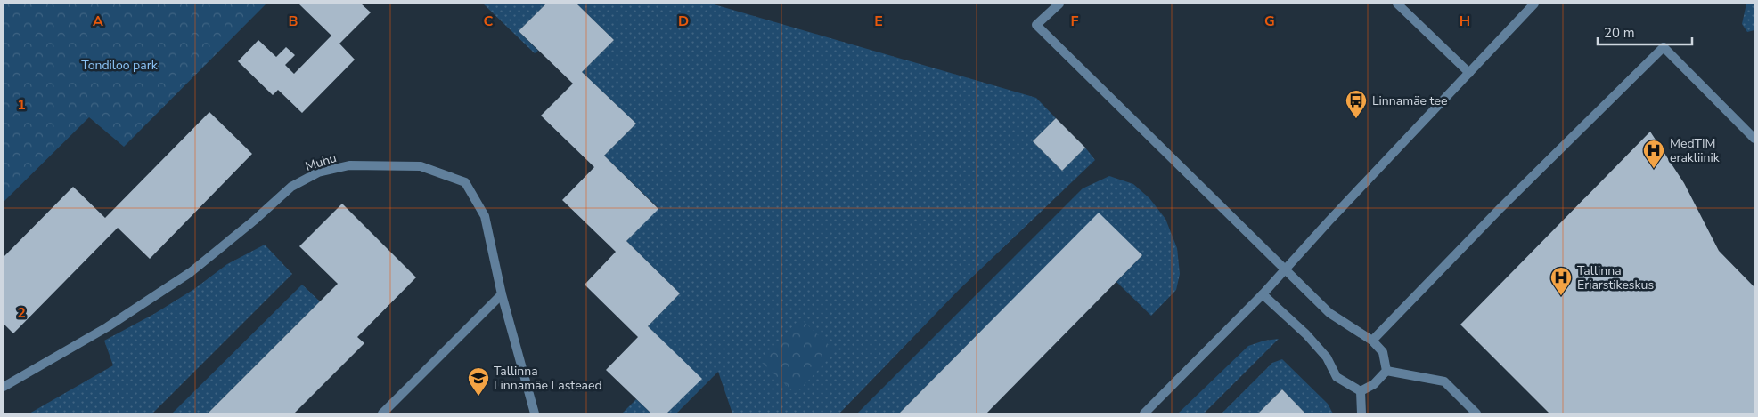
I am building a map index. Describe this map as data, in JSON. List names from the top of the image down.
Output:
{
  "streets": {
    "street": ["Muhu"]
  },
  "parks": ["Tondiloo park"],
  "places": {
    "bus stop": ["Linnamäe tee"],
    "hospital": ["MedTIM erakliinik", "Tallinna Eriarstikeskus"],
    "school or university": ["Tallinna Linnamäe Lasteaed"]
  },
  "scale_bar": "20 m",
  "grid": {
    "columns": [
      "A",
      "B",
      "C",
      "D",
      "E",
      "F",
      "G",
      "H"
    ],
    "rows": ["1", "2"]
  }
}
